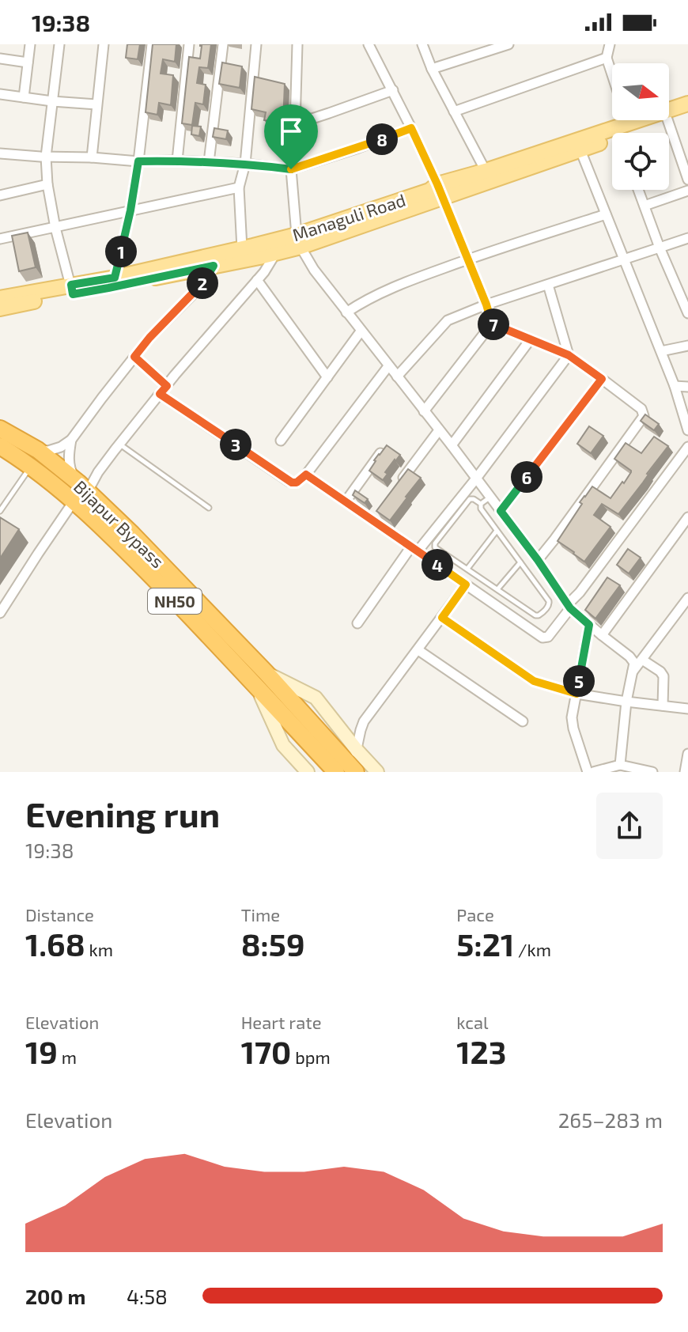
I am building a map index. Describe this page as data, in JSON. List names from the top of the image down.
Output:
{
  "streets": {
    "highway": ["Bijapur Bypass", "NH50"],
    "main road": ["Managuli Road"]
  },
  "north": "right",
  "page": {
    "status": "19:38",
    "pins": [
      "8",
      "1",
      "2",
      "7",
      "3",
      "6",
      "4",
      "5"
    ],
    "heading": ["Evening run", "19:38"],
    "stats": [
      ["Distance", "1.68 km"],
      ["Time", "8:59"],
      ["Pace", "5:21 /km"],
      ["Elevation", "19 m"],
      ["Heart rate", "170 bpm"],
      ["kcal", "123"]
    ],
    "chart": ["Elevation", "265–283 m"],
    "list": [
      {
        "name": "200 m",
        "note": "4:58"
      }
    ]
  }
}
